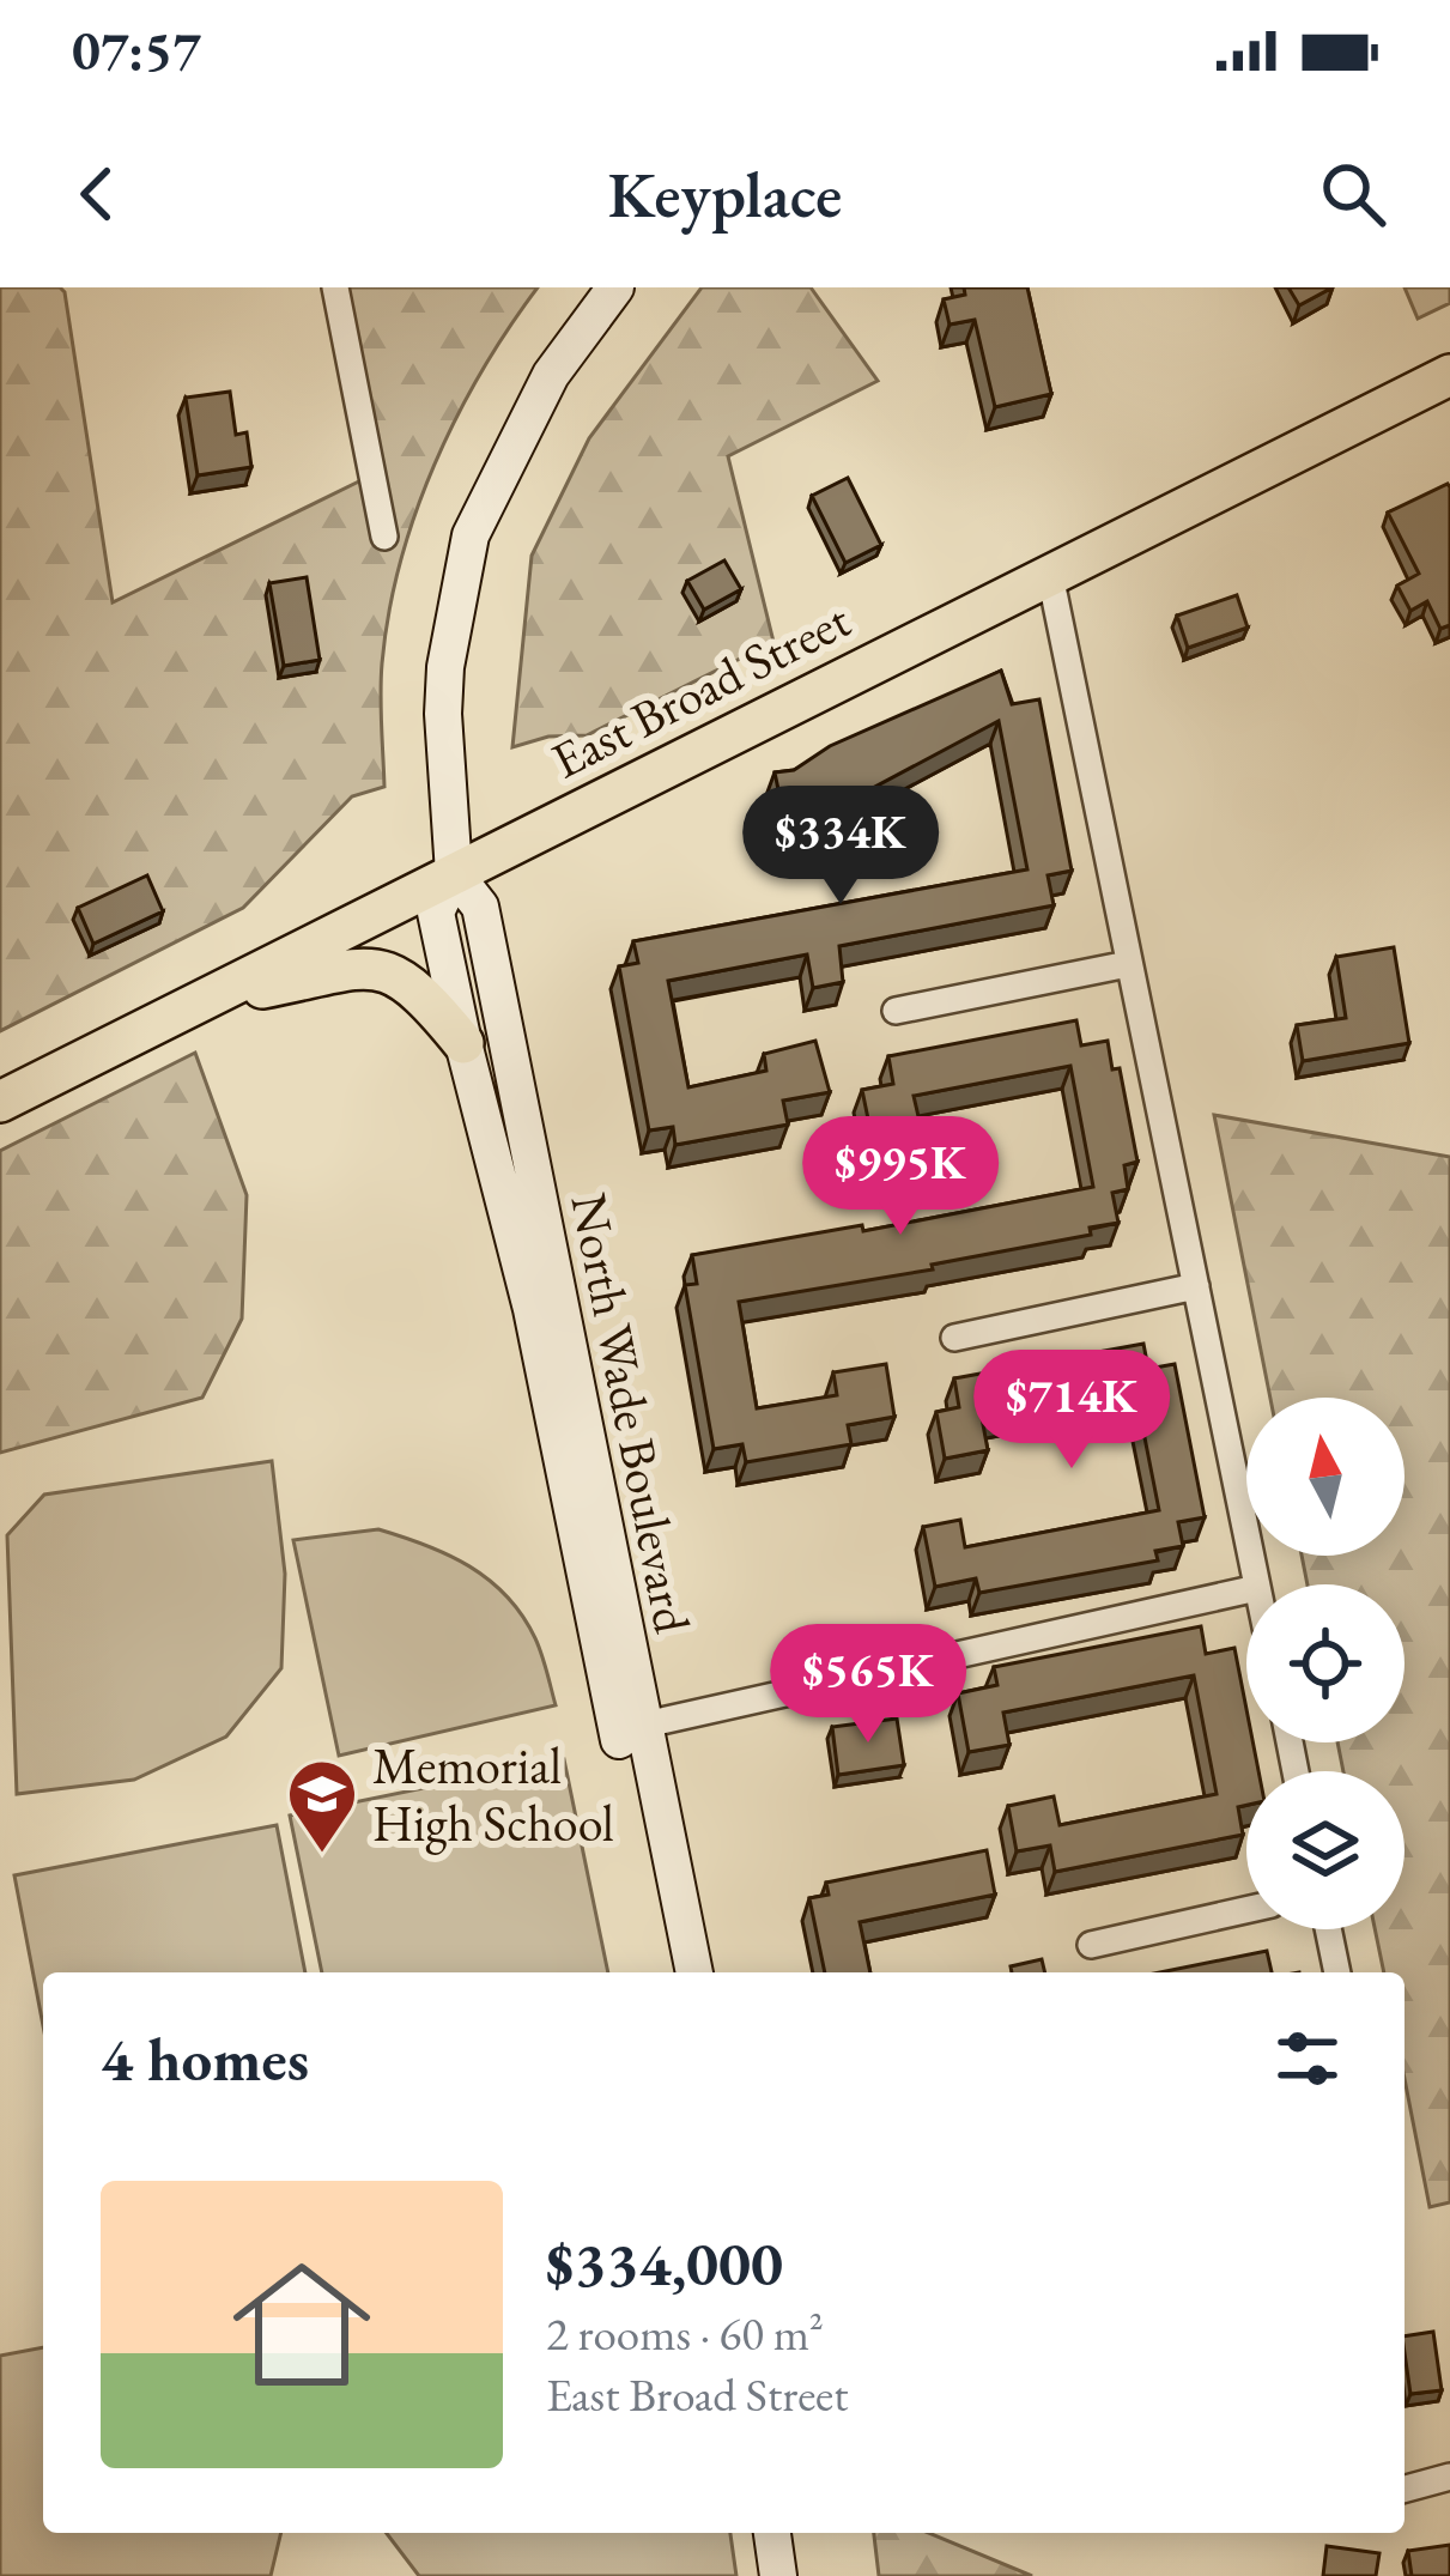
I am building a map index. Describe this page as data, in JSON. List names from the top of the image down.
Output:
{
  "streets": {
    "main road": ["East Broad Street", "North Wade Boulevard"]
  },
  "crossings": [
    ["East Broad Street", "North Wade Boulevard"]
  ],
  "places": {
    "school or university": ["Memorial High School"]
  },
  "north": "top",
  "page": {
    "status": "07:57",
    "header": "Keyplace",
    "price": [
      "$334K",
      "$995K",
      "$714K",
      "$565K"
    ],
    "heading": "4 homes",
    "list": [
      {
        "name": "$334,000",
        "note": "2 rooms · 60 m² · East Broad Street"
      }
    ]
  }
}
